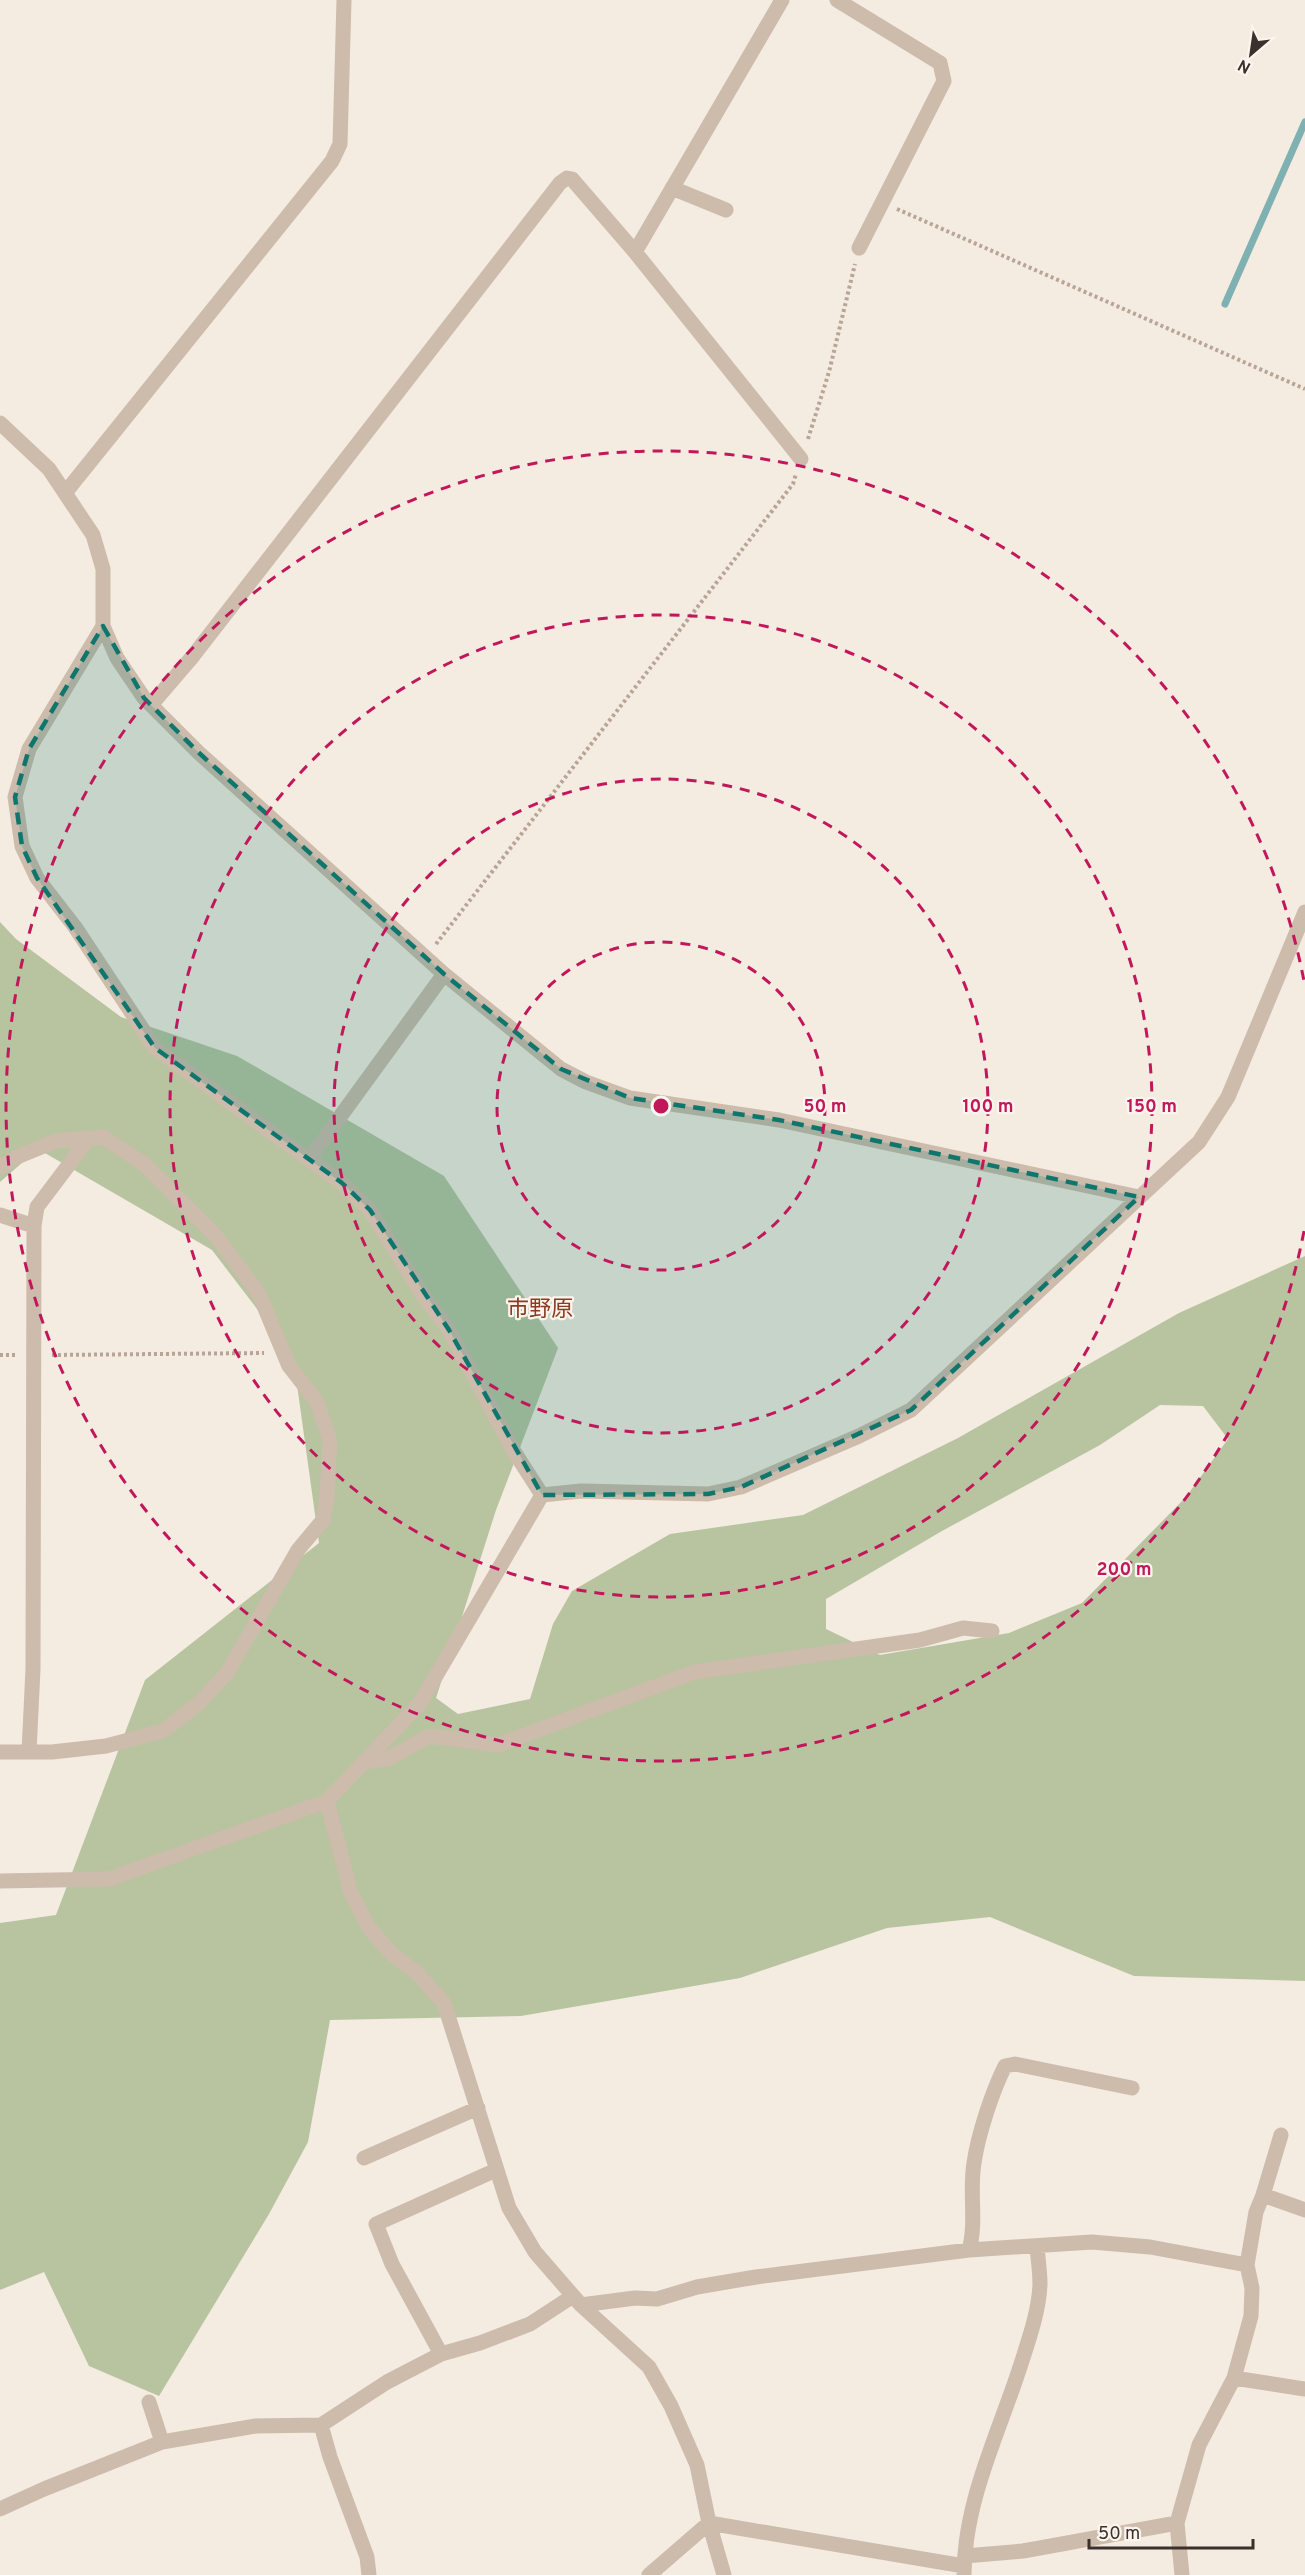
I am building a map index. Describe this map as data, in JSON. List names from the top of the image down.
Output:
{
  "districts": ["市野原"],
  "scale_bar": "50 m",
  "north": "bottom left",
  "rings": [
    "50 m",
    "100 m",
    "150 m",
    "200 m"
  ]
}
